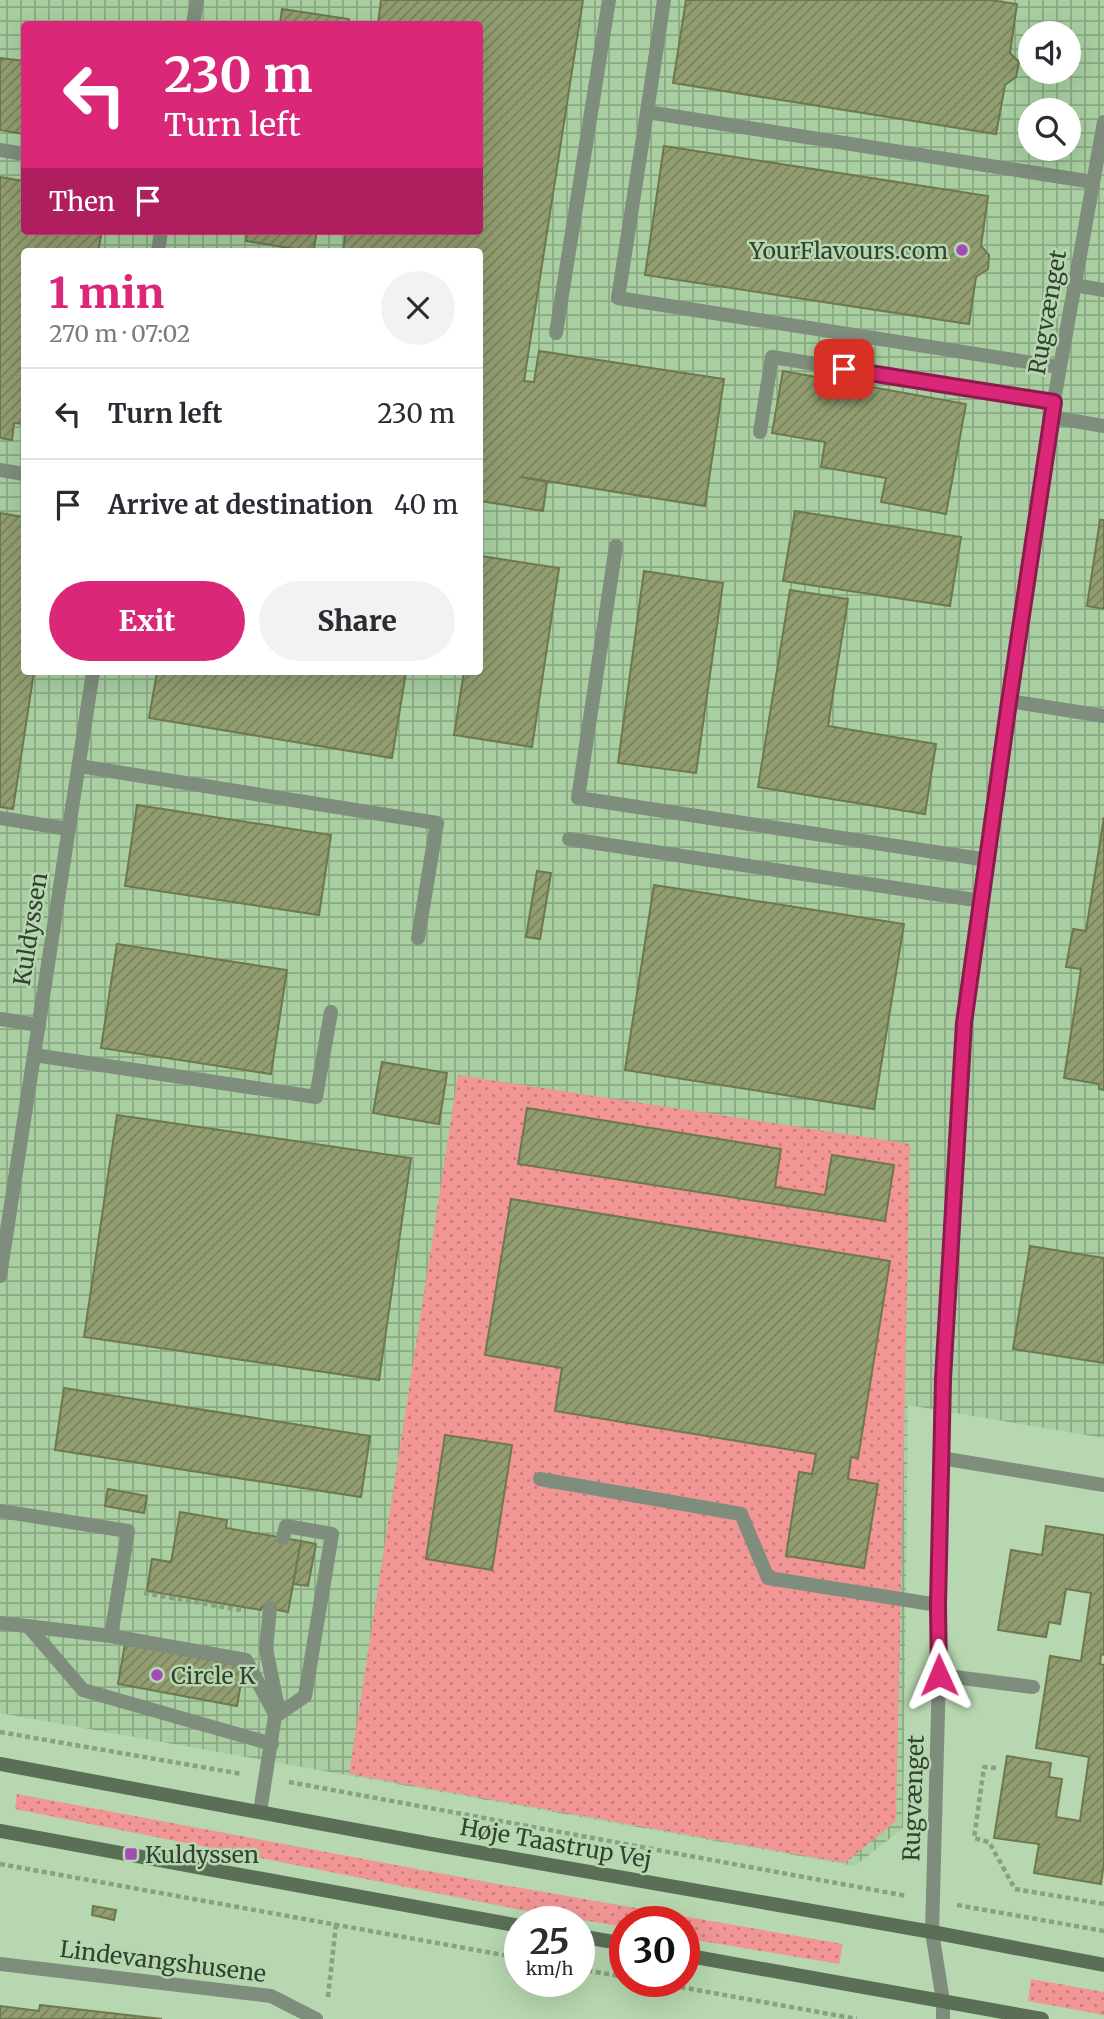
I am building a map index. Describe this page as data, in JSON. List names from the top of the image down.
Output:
{
  "streets": {
    "street": [
      "Rugvænget",
      "Kuldyssen",
      "Høje Taastrup Vej",
      "Lindevangshusene"
    ]
  },
  "crossings": [
    ["Rugvænget", "Høje Taastrup Vej"]
  ],
  "places": {
    "other": ["YourFlavours.com", "Circle K"],
    "transit": ["Kuldyssen"]
  },
  "page": {
    "turn": ["230 m", "Turn left"],
    "then": "Then",
    "heading": ["1 min", "270 m · 07:02"],
    "list": [
      {
        "name": "Turn left",
        "value": "230 m"
      },
      {
        "name": "Arrive at destination",
        "value": "40 m"
      }
    ],
    "buttons": ["Exit", "Share"],
    "speed": "25 km/h",
    "limit": "30"
  }
}
